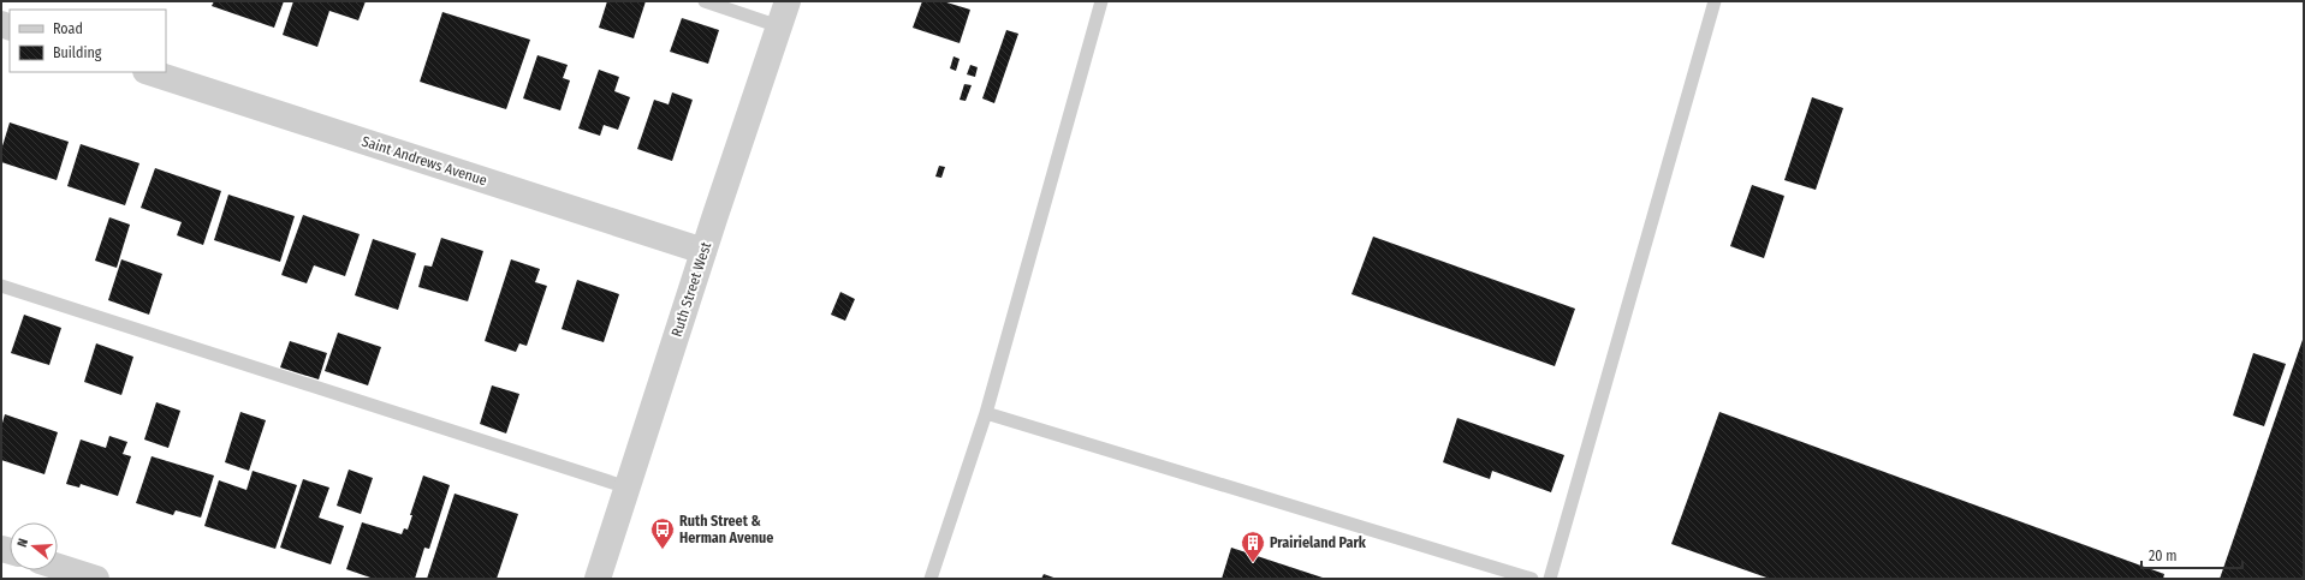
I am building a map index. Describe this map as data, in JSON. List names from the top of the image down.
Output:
{
  "streets": {
    "street": ["Saint Andrews Avenue", "Ruth Street West"]
  },
  "crossings": [
    ["Saint Andrews Avenue", "Ruth Street West"]
  ],
  "places": {
    "bus stop": ["Ruth Street & Herman Avenue"],
    "building": ["Prairieland Park"]
  },
  "legend": ["Road", "Building"],
  "scale_bar": "20 m",
  "north": "left"
}
